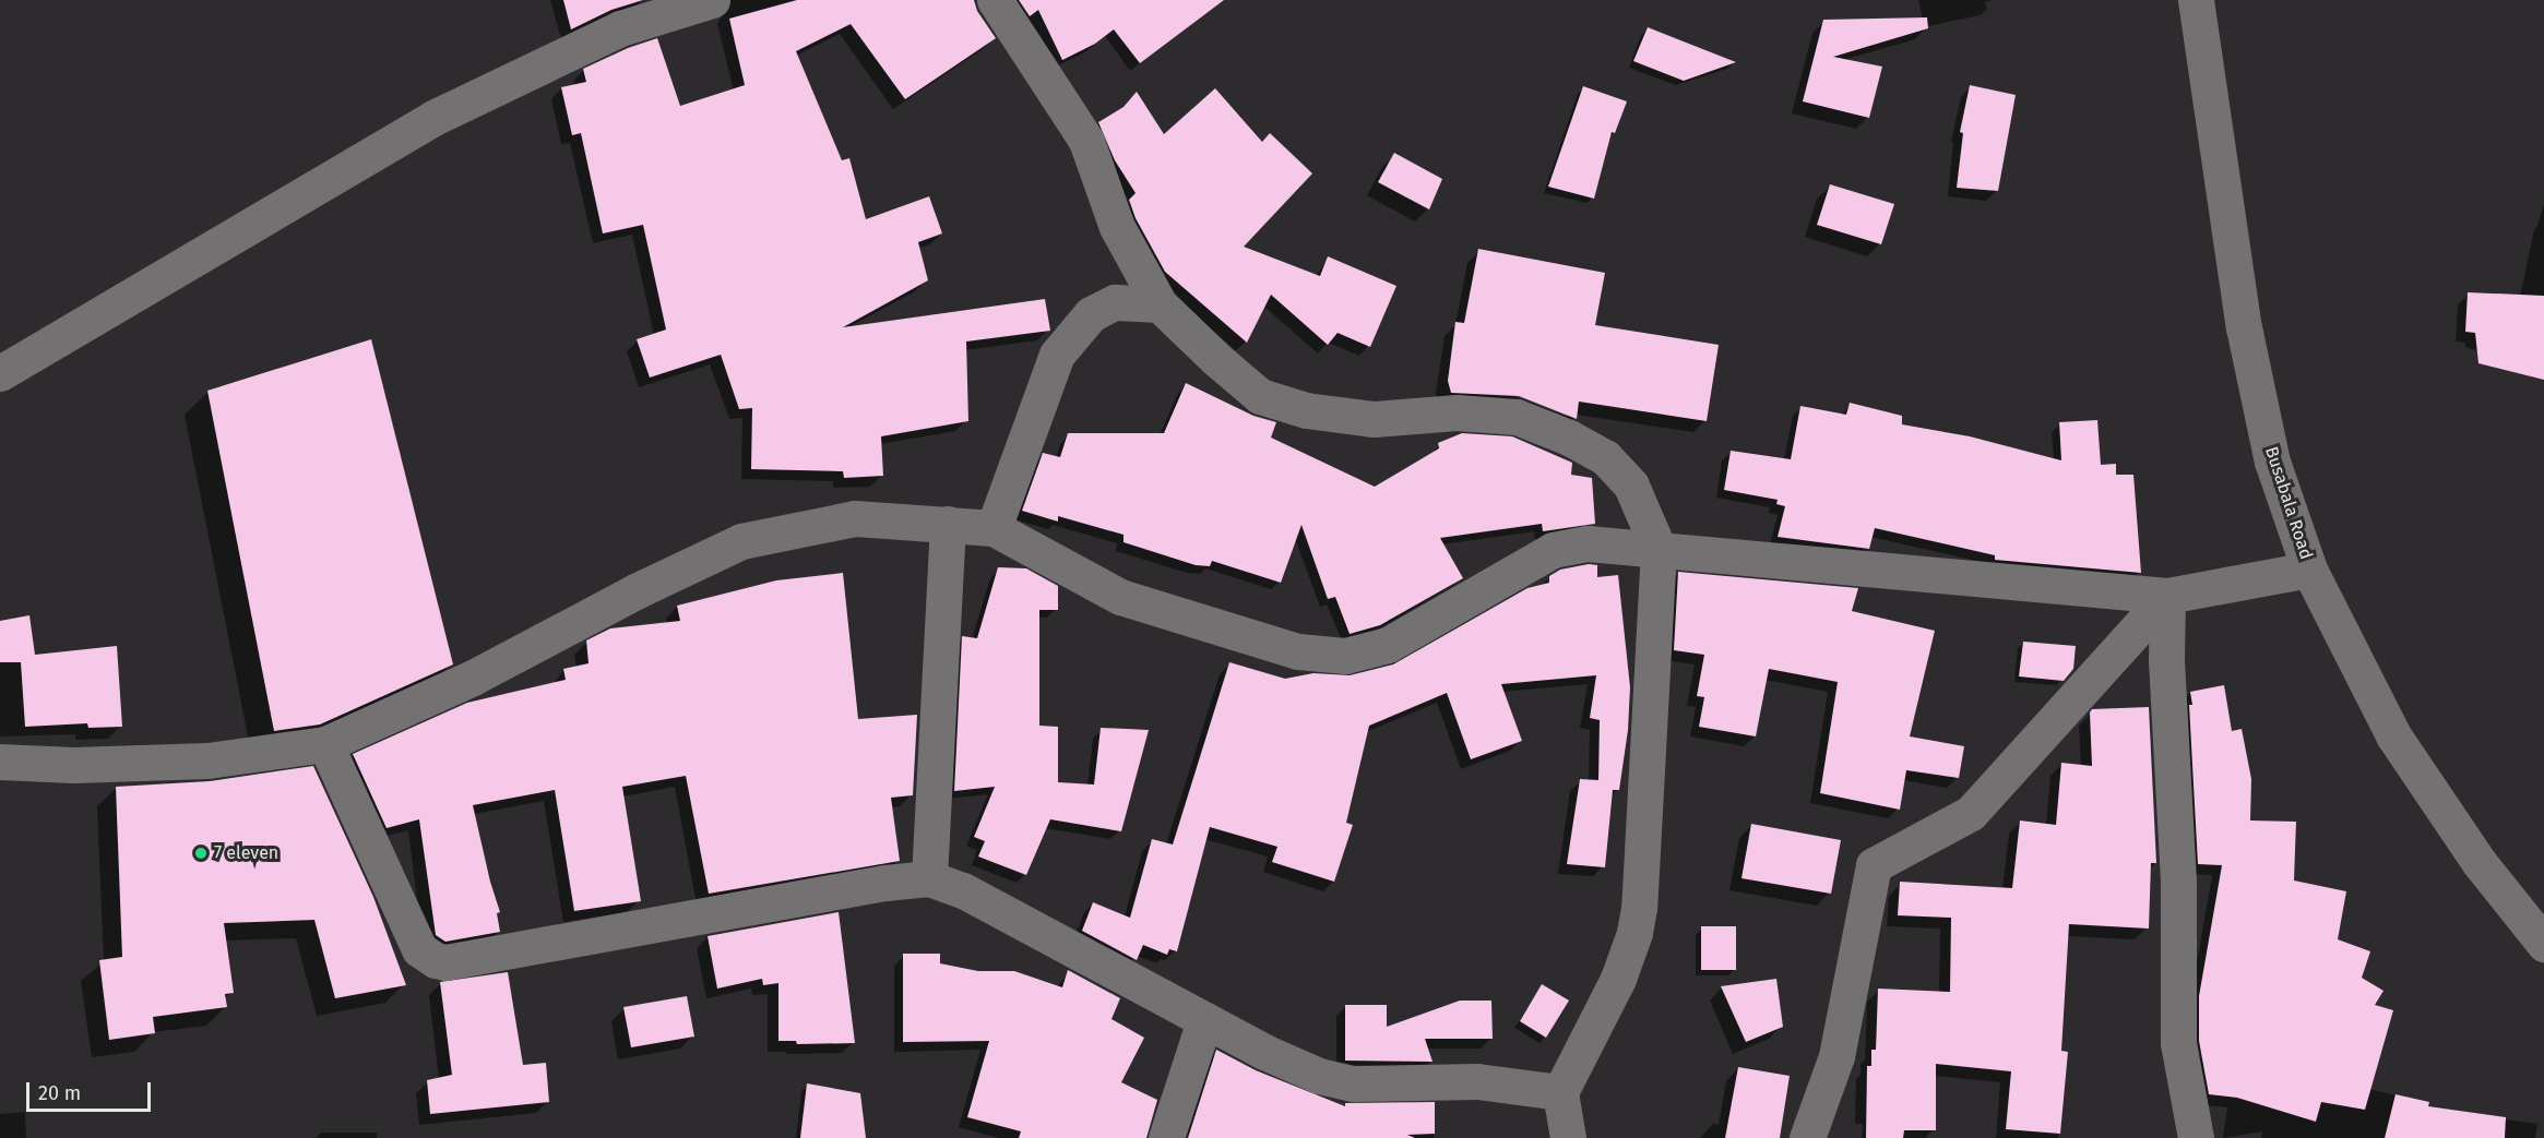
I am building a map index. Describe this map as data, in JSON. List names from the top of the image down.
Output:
{
  "streets": {
    "street": ["Busabala Road"]
  },
  "places": ["7 eleven"],
  "scale_bar": "20 m"
}
